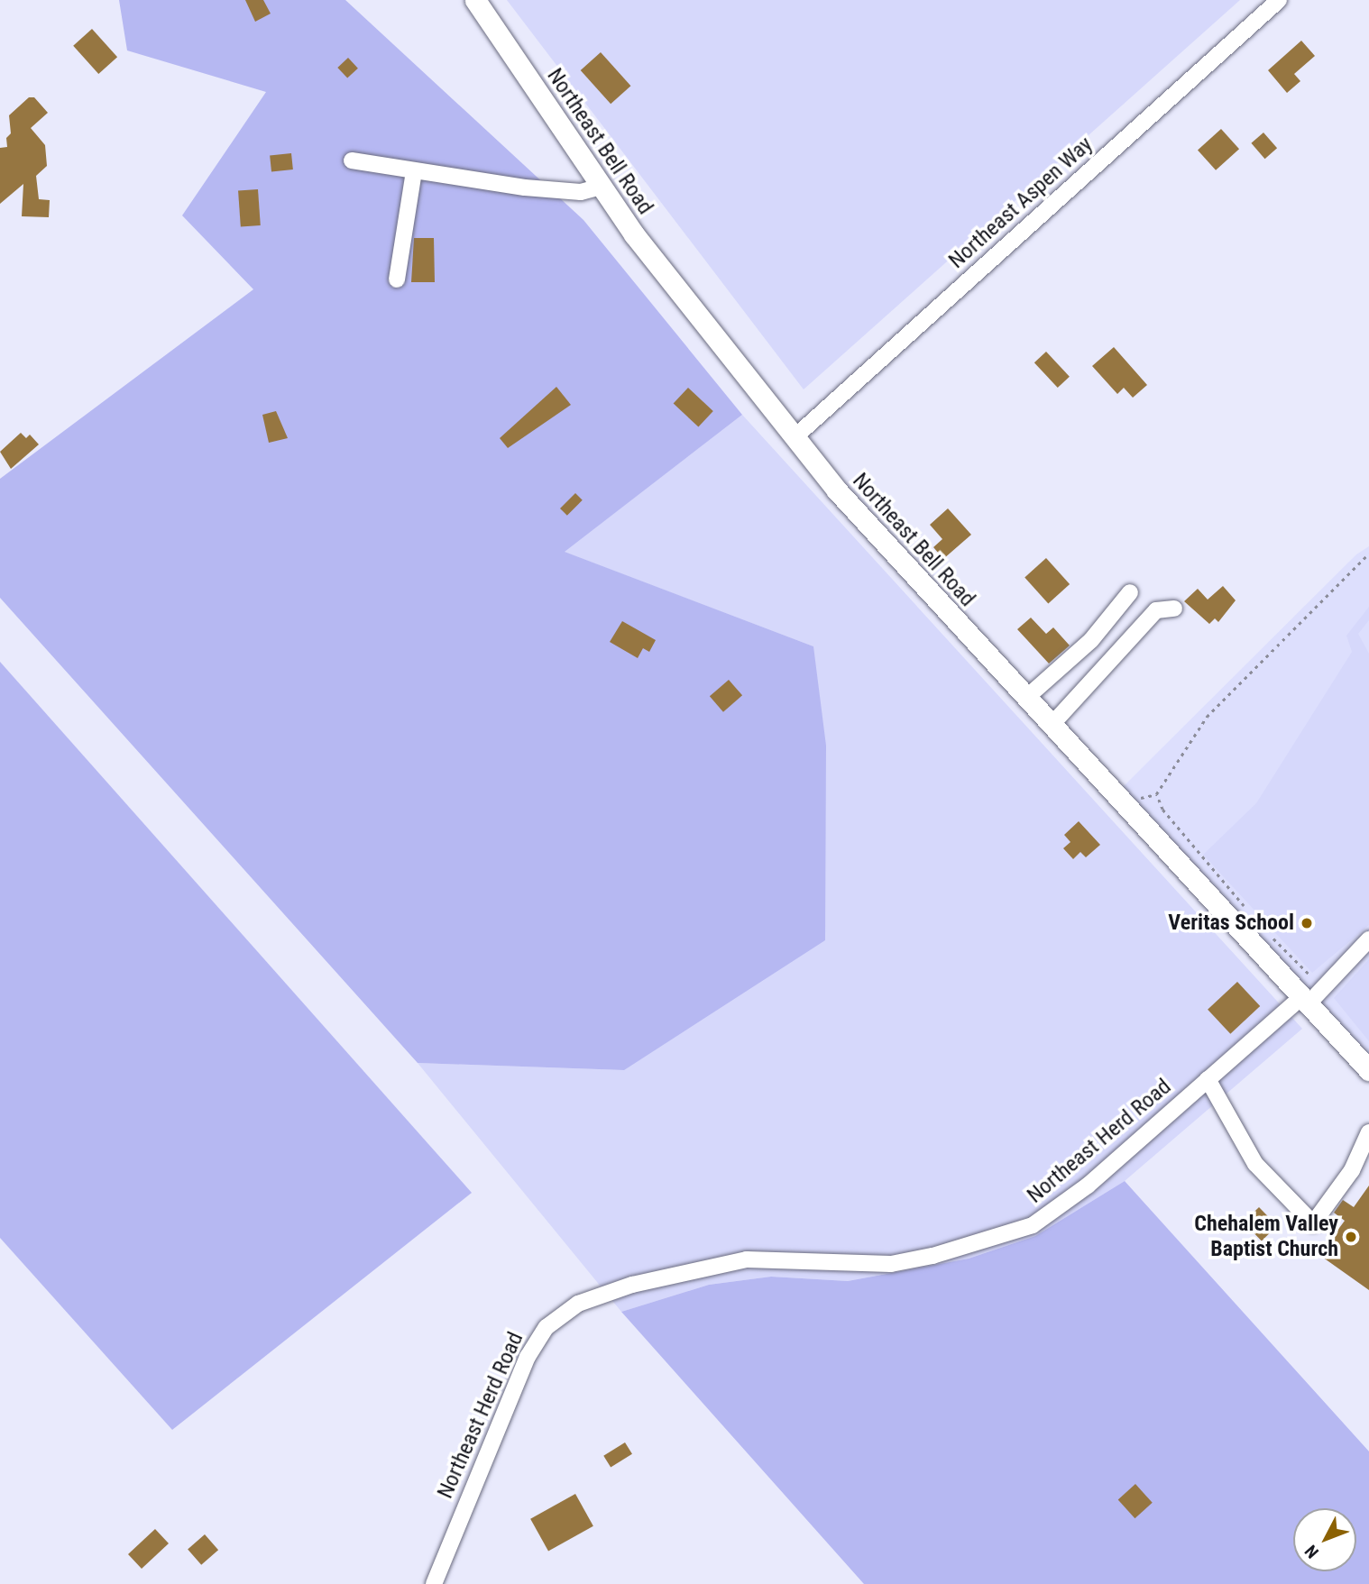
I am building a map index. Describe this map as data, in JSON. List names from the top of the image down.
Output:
{
  "streets": {
    "main road": ["Northeast Bell Road"],
    "street": ["Northeast Aspen Way", "Northeast Herd Road"]
  },
  "crossings": [
    ["Northeast Bell Road", "Northeast Aspen Way"],
    ["Northeast Bell Road", "Northeast Herd Road"]
  ],
  "places": ["Veritas School", "Chehalem Valley Baptist Church"],
  "north": "bottom left"
}
